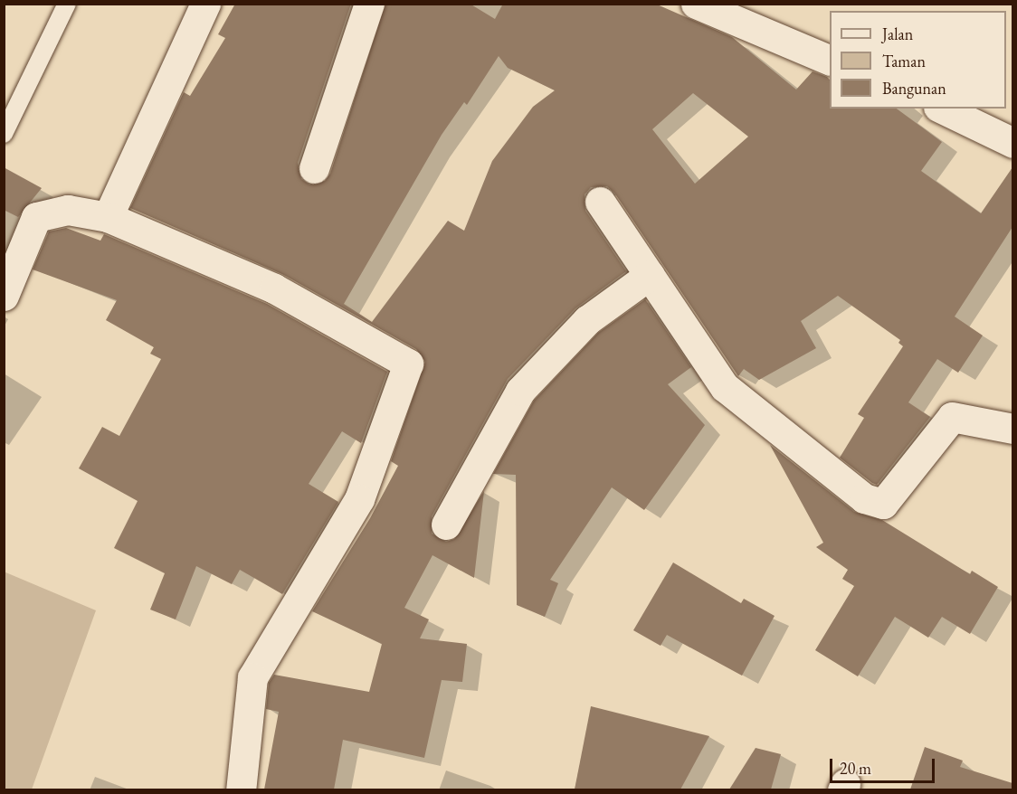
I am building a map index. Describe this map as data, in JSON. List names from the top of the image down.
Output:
{
  "legend": ["Jalan", "Taman", "Bangunan"],
  "scale_bar": "20 m"
}
